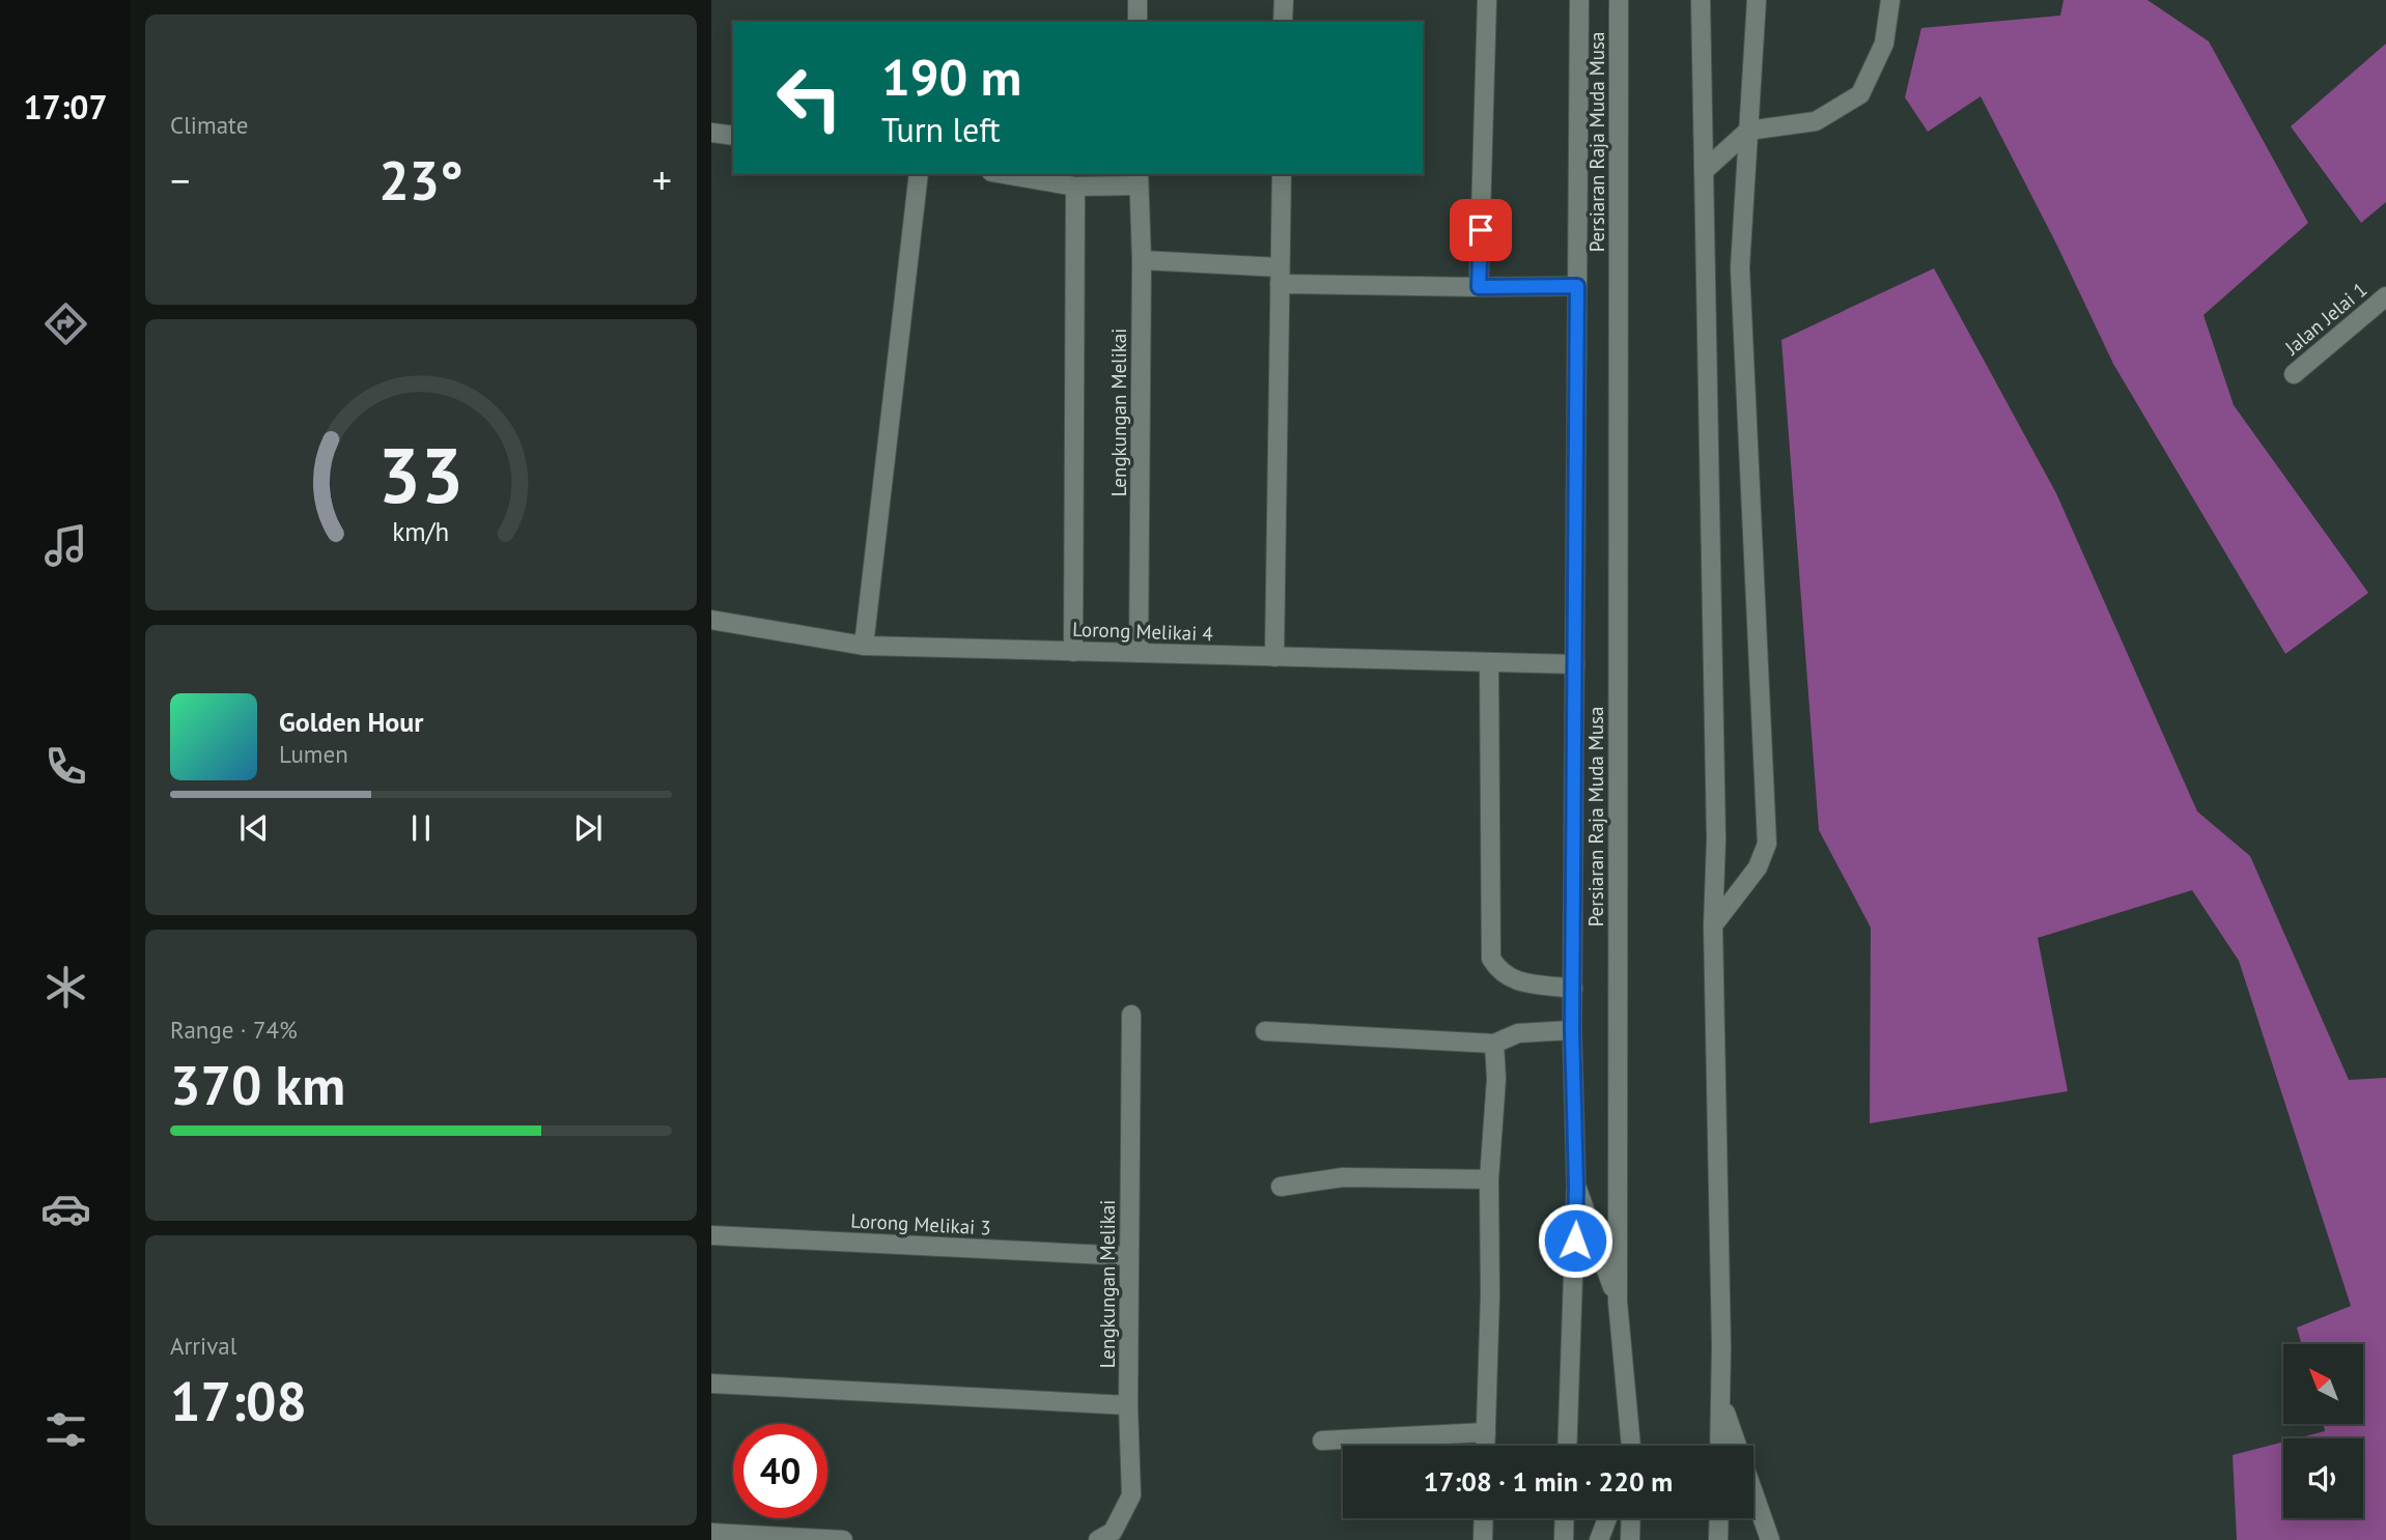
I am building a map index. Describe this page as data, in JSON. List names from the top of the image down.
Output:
{
  "streets": {
    "street": [
      "Persiaran Raja Muda Musa",
      "Jalan Jelai 1",
      "Lengkungan Melikai",
      "Lorong Melikai 4",
      "Lorong Melikai 3"
    ]
  },
  "crossings": [
    ["Lengkungan Melikai", "Lorong Melikai 4"],
    ["Lengkungan Melikai", "Lorong Melikai 3"]
  ],
  "north": "top left",
  "page": {
    "tabs": "17:07",
    "tile": [
      "Climate",
      ["Range · 74%", "370 km"],
      ["Arrival", "17:08"]
    ],
    "turn": ["190 m", "Turn left"],
    "heat": ["−", "23°", "+"],
    "song": ["Golden Hour", "Lumen"],
    "limit": "40",
    "trip": "17:08 · 1 min · 220 m",
    "gauge": ["33", "km/h"]
  }
}
